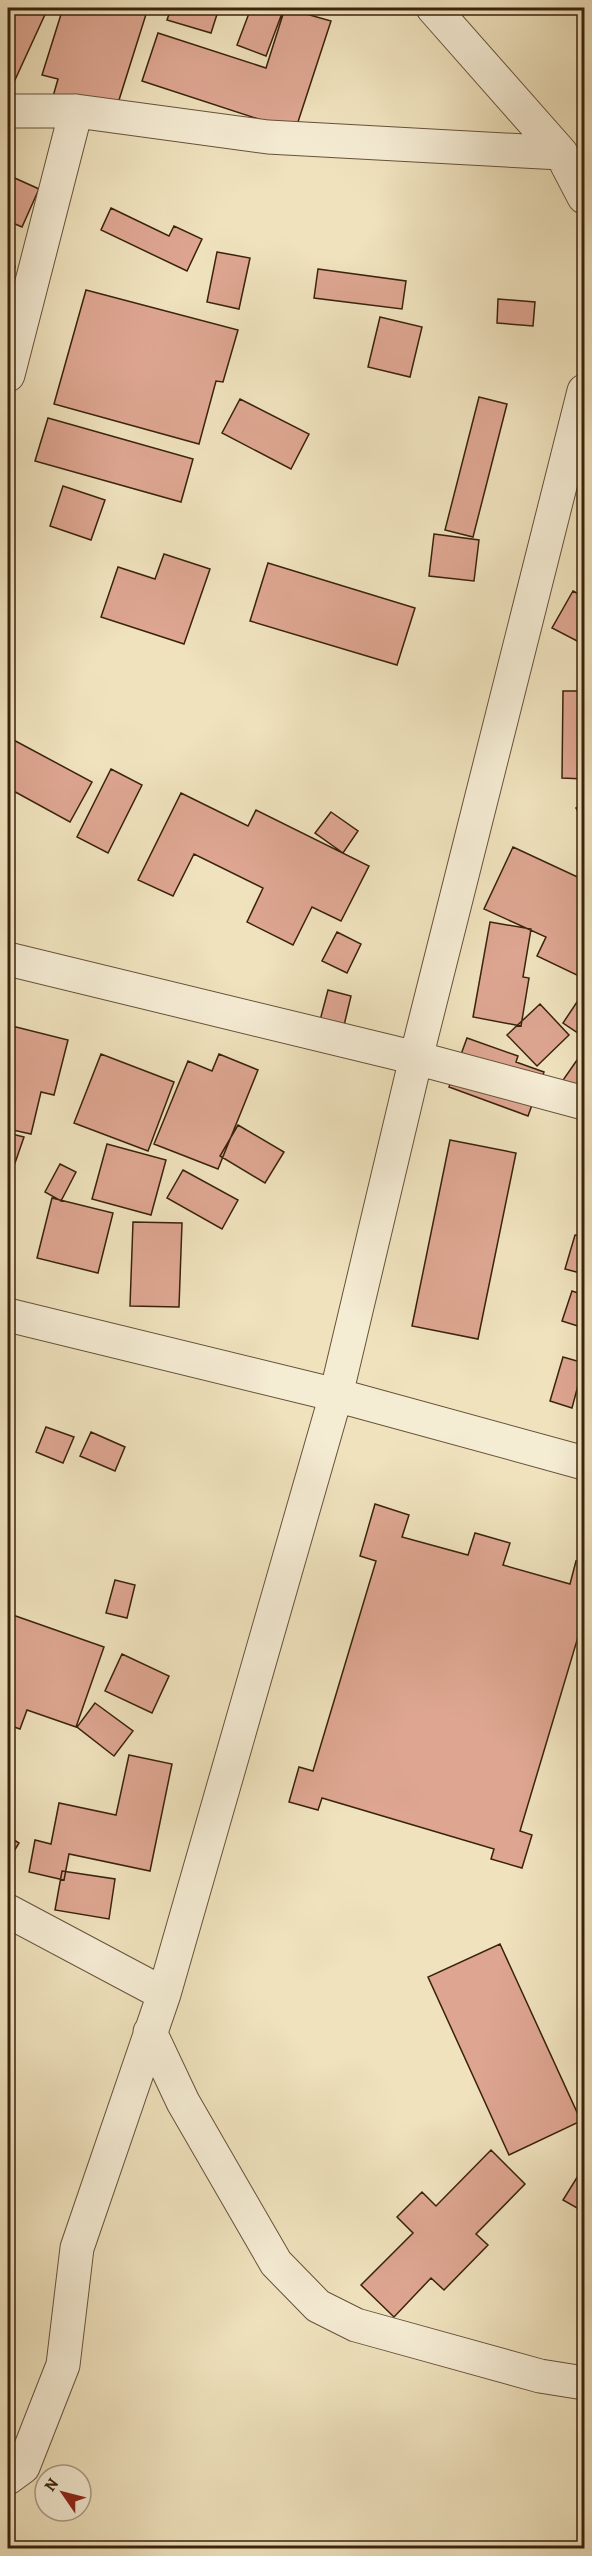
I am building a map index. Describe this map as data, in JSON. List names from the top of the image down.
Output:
{
  "north": "top left"
}
